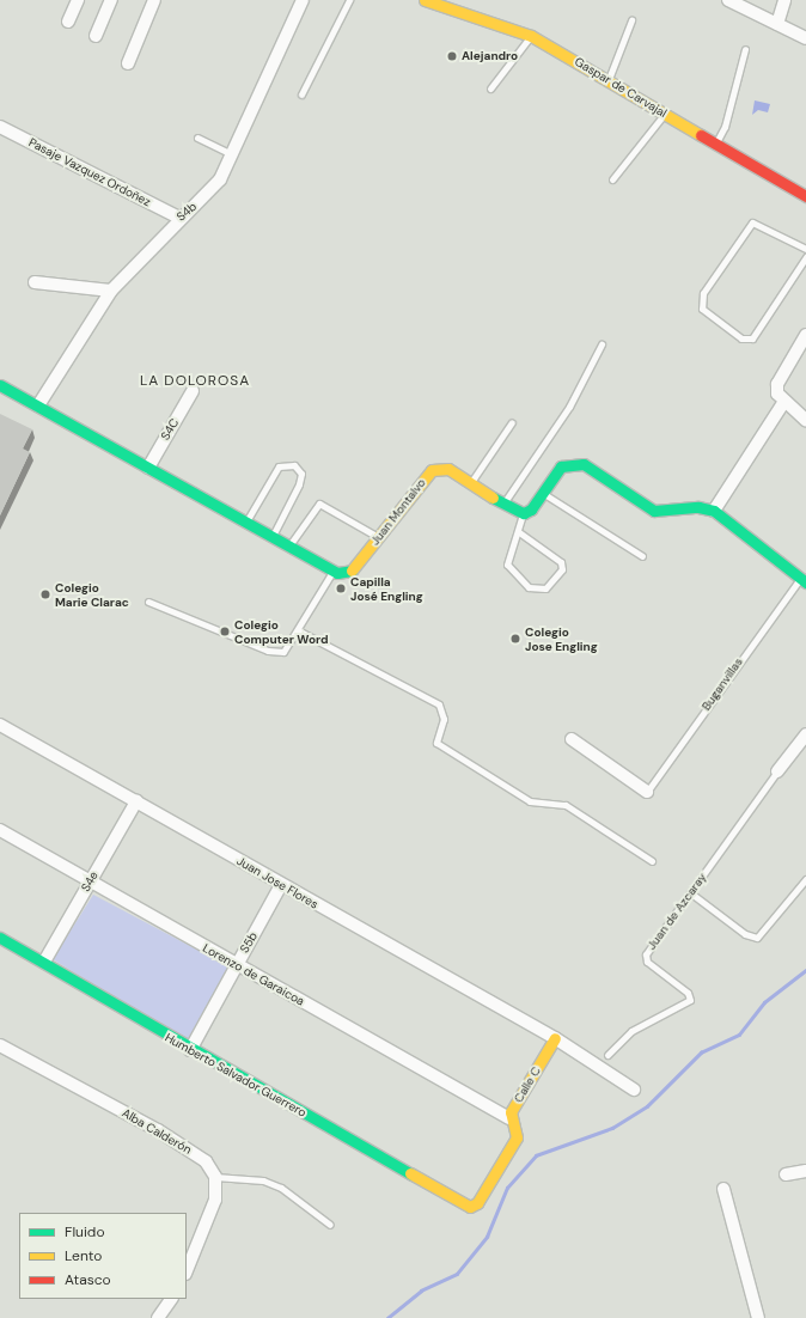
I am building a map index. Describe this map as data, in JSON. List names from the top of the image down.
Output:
{
  "streets": {
    "street": [
      "Gaspar de Carvajal",
      "Pasaje Vazquez Ordoñez",
      "S4b",
      "S4C",
      "Juan Montalvo",
      "S4e",
      "Juan Jose Flores",
      "Juan de Azcaray",
      "S5b",
      "Lorenzo de Garaicoa",
      "Humberto Salvador Guerrero",
      "Calle C",
      "Alba Calderón"
    ],
    "lane": ["Buganvillas"]
  },
  "crossings": [
    ["Pasaje Vazquez Ordoñez", "S4b"],
    ["S4e", "Juan Jose Flores"],
    ["S4e", "Lorenzo de Garaicoa"],
    ["S4e", "Humberto Salvador Guerrero"],
    ["Juan Jose Flores", "S5b"],
    ["Juan Jose Flores", "Calle C"],
    ["S5b", "Lorenzo de Garaicoa"],
    ["S5b", "Humberto Salvador Guerrero"],
    ["Lorenzo de Garaicoa", "Humberto Salvador Guerrero"],
    ["Lorenzo de Garaicoa", "Calle C"],
    ["Humberto Salvador Guerrero", "Calle C"]
  ],
  "districts": ["LA DOLOROSA"],
  "places": [
    "Alejandro",
    "Capilla José Engling",
    "Colegio Marie Clarac",
    "Colegio Computer Word",
    "Colegio Jose Engling"
  ],
  "legend": ["Fluido", "Lento", "Atasco"]
}
